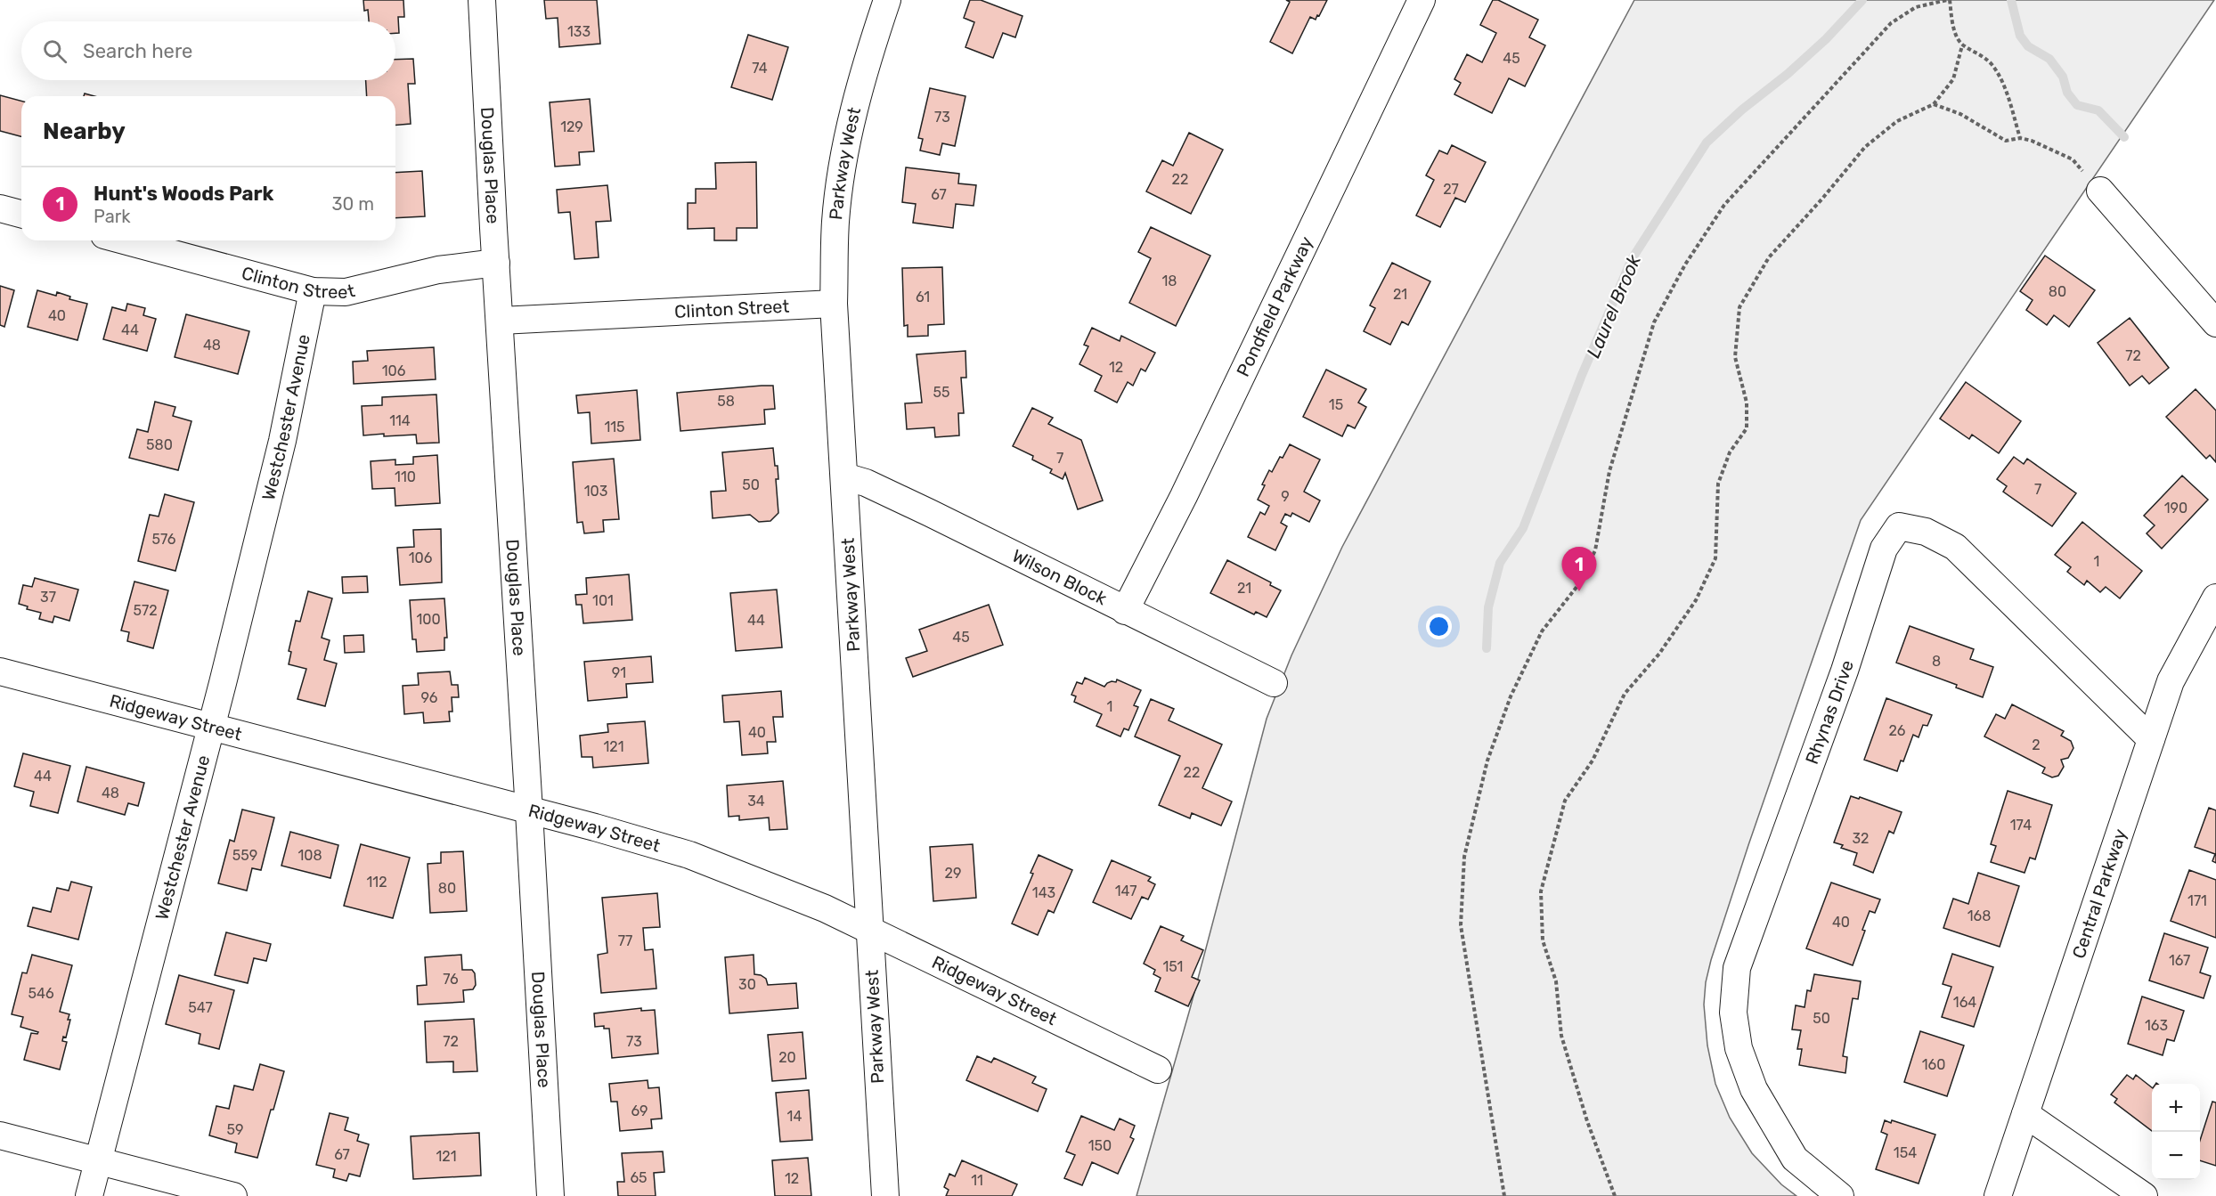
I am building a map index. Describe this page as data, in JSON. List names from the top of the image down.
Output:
{
  "streets": {
    "street": [
      "Parkway West",
      "Douglas Place",
      "Clinton Street",
      "Pondfield Parkway",
      "Westchester Avenue",
      "Wilson Block",
      "Rhynas Drive",
      "Ridgeway Street",
      "Central Parkway"
    ]
  },
  "crossings": [
    ["Parkway West", "Clinton Street"],
    ["Parkway West", "Wilson Block"],
    ["Parkway West", "Ridgeway Street"],
    ["Douglas Place", "Clinton Street"],
    ["Douglas Place", "Ridgeway Street"],
    ["Clinton Street", "Westchester Avenue"],
    ["Pondfield Parkway", "Wilson Block"],
    ["Westchester Avenue", "Ridgeway Street"],
    ["Rhynas Drive", "Central Parkway"]
  ],
  "water": ["Laurel Brook"],
  "house_numbers": [
    "133",
    "45",
    "74",
    "73",
    "129",
    "22",
    "27",
    "67",
    "18",
    "80",
    "21",
    "61",
    "40",
    "44",
    "48",
    "72",
    "12",
    "106",
    "55",
    "58",
    "15",
    "114",
    "115",
    "580",
    "7",
    "110",
    "50",
    "7",
    "103",
    "9",
    "190",
    "576",
    "106",
    "1",
    "21",
    "37",
    "101",
    "572",
    "100",
    "44",
    "45",
    "8",
    "91",
    "96",
    "1",
    "26",
    "40",
    "2",
    "121",
    "22",
    "44",
    "48",
    "34",
    "174",
    "32",
    "559",
    "108",
    "29",
    "112",
    "80",
    "147",
    "143",
    "171",
    "168",
    "40",
    "77",
    "167",
    "151",
    "76",
    "30",
    "546",
    "164",
    "547",
    "50",
    "163",
    "72",
    "73",
    "20",
    "160",
    "69",
    "14",
    "59",
    "150",
    "154",
    "67",
    "121",
    "65",
    "12",
    "11"
  ],
  "page": {
    "search": "Search here",
    "heading": "Nearby",
    "list": [
      {
        "mark": "1",
        "name": "Hunt's Woods Park",
        "note": "Park",
        "value": "30 m"
      }
    ],
    "pins": "1",
    "map_buttons": ["+", "−"]
  }
}
